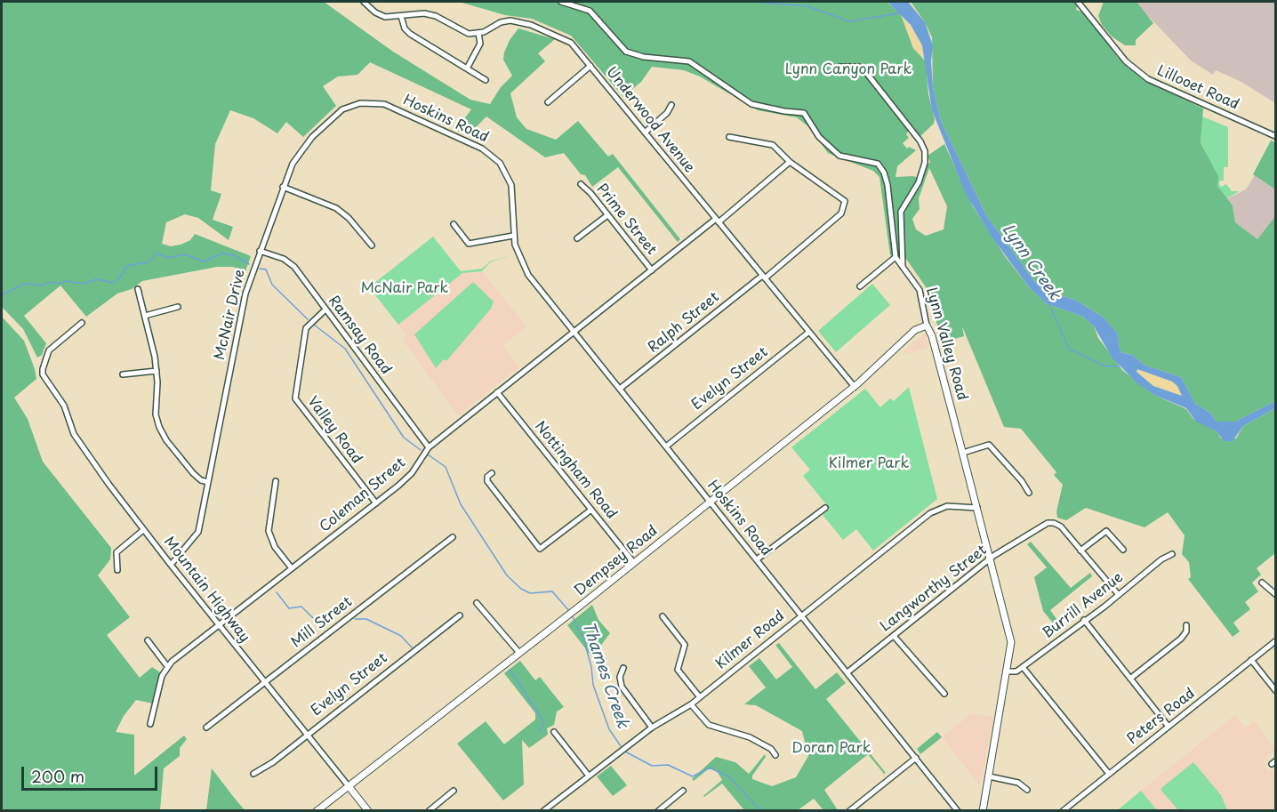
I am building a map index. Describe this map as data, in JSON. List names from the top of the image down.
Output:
{
  "streets": {
    "street": [
      "Lillooet Road",
      "Hoskins Road",
      "Underwood Avenue",
      "Prime Street",
      "McNair Drive",
      "Ralph Street",
      "Ramsay Road",
      "Lynn Valley Road",
      "Evelyn Street",
      "Valley Road",
      "Nottingham Road",
      "Coleman Street",
      "Dempsey Road",
      "Langworthy Street",
      "Mountain Highway",
      "Burrill Avenue",
      "Mill Street",
      "Kilmer Road",
      "Peters Road"
    ]
  },
  "crossings": [
    ["Hoskins Road", "McNair Drive"],
    ["Hoskins Road", "Ralph Street"],
    ["Hoskins Road", "Evelyn Street"],
    ["Hoskins Road", "Coleman Street"],
    ["Hoskins Road", "Dempsey Road"],
    ["Hoskins Road", "Langworthy Street"],
    ["Hoskins Road", "Kilmer Road"],
    ["Underwood Avenue", "Ralph Street"],
    ["Underwood Avenue", "Evelyn Street"],
    ["Underwood Avenue", "Coleman Street"],
    ["Underwood Avenue", "Dempsey Road"],
    ["Prime Street", "Coleman Street"],
    ["McNair Drive", "Ramsay Road"],
    ["McNair Drive", "Mountain Highway"],
    ["Ralph Street", "Coleman Street"],
    ["Ramsay Road", "Valley Road"],
    ["Ramsay Road", "Coleman Street"],
    ["Lynn Valley Road", "Dempsey Road"],
    ["Lynn Valley Road", "Langworthy Street"],
    ["Lynn Valley Road", "Burrill Avenue"],
    ["Lynn Valley Road", "Kilmer Road"],
    ["Evelyn Street", "Mountain Highway"],
    ["Valley Road", "Coleman Street"],
    ["Nottingham Road", "Coleman Street"],
    ["Nottingham Road", "Dempsey Road"],
    ["Coleman Street", "Mountain Highway"],
    ["Dempsey Road", "Mountain Highway"],
    ["Mountain Highway", "Mill Street"]
  ],
  "water": ["Lynn Creek", "Thames Creek"],
  "parks": [
    "Lynn Canyon Park",
    "McNair Park",
    "Kilmer Park",
    "Doran Park"
  ],
  "scale_bar": "200 m"
}
